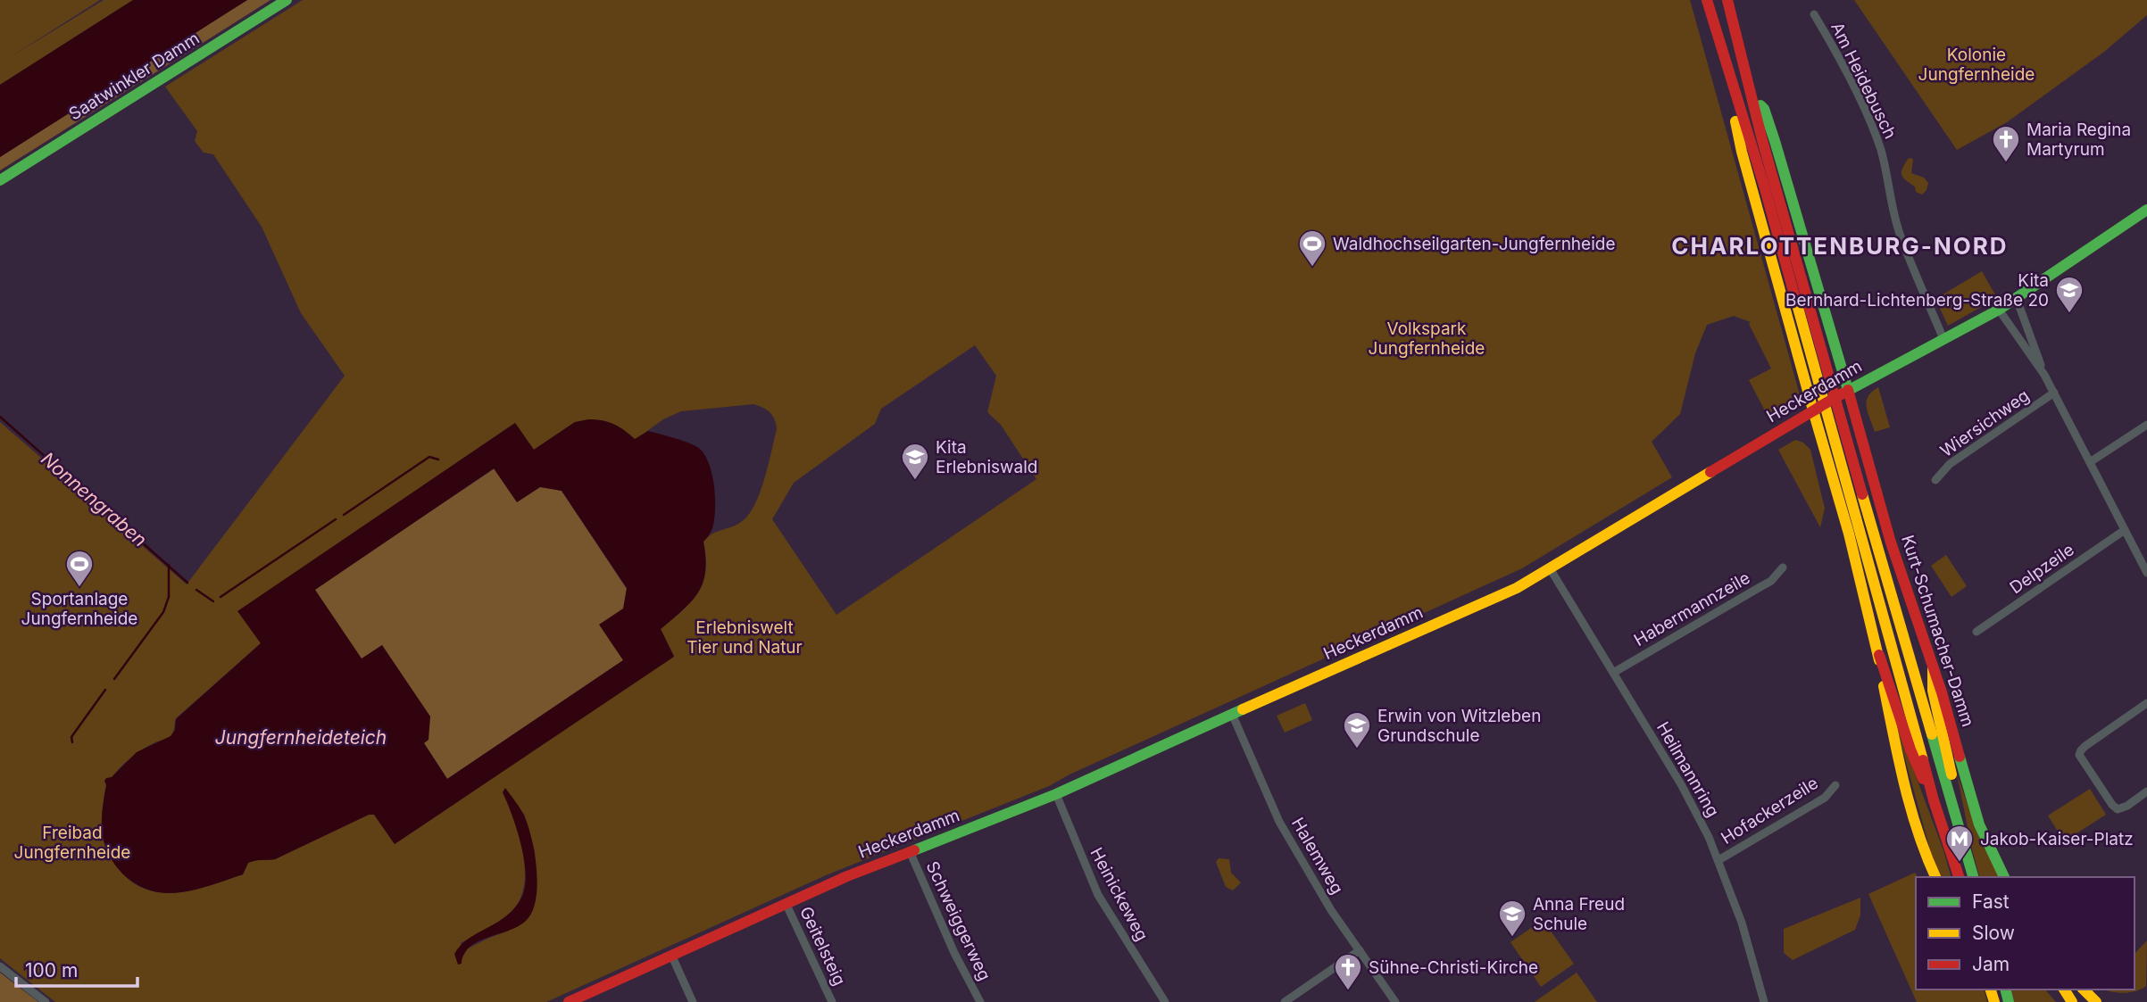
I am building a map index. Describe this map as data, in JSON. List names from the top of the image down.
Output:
{
  "streets": {
    "main road": ["Saatwinkler Damm", "Heckerdamm", "Kurt-Schumacher-Damm"],
    "street": [
      "Am Heidebusch",
      "Wiersichweg",
      "Delpzeile",
      "Habermannzeile",
      "Heilmannring",
      "Hofackerzeile",
      "Halemweg",
      "Heinickeweg",
      "Schweiggerweg",
      "Geitelsteig"
    ]
  },
  "crossings": [
    ["Am Heidebusch", "Heckerdamm"],
    ["Heckerdamm", "Kurt-Schumacher-Damm"],
    ["Heckerdamm", "Heilmannring"],
    ["Heckerdamm", "Halemweg"],
    ["Heckerdamm", "Heinickeweg"],
    ["Heckerdamm", "Schweiggerweg"],
    ["Heckerdamm", "Geitelsteig"],
    ["Habermannzeile", "Heilmannring"],
    ["Heilmannring", "Hofackerzeile"]
  ],
  "districts": ["CHARLOTTENBURG-NORD"],
  "water": ["Nonnengraben", "Jungfernheideteich"],
  "parks": [
    "Kolonie Jungfernheide",
    "Volkspark Jungfernheide",
    "Erlebniswelt Tier und Natur",
    "Freibad Jungfernheide"
  ],
  "places": {
    "church": ["Maria Regina Martyrum", "Sühne-Christi-Kirche"],
    "sports": ["Waldhochseilgarten-Jungfernheide", "Sportanlage Jungfernheide"],
    "school or university": [
      "Kita Bernhard-Lichtenberg-Straße 20",
      "Kita Erlebniswald",
      "Erwin von Witzleben Grundschule",
      "Anna Freud Schule"
    ],
    "metro station": ["Jakob-Kaiser-Platz"]
  },
  "legend": ["Fast", "Slow", "Jam"],
  "scale_bar": "100 m"
}
